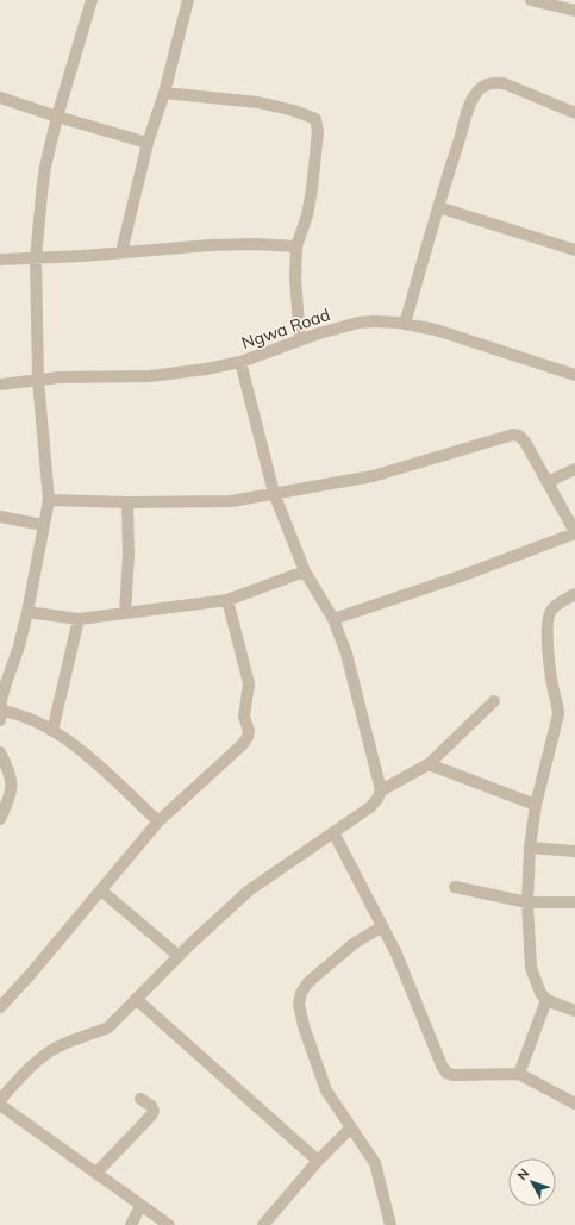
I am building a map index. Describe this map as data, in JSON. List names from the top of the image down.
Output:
{
  "streets": {
    "street": ["Ngwa Road"]
  },
  "north": "top left"
}
